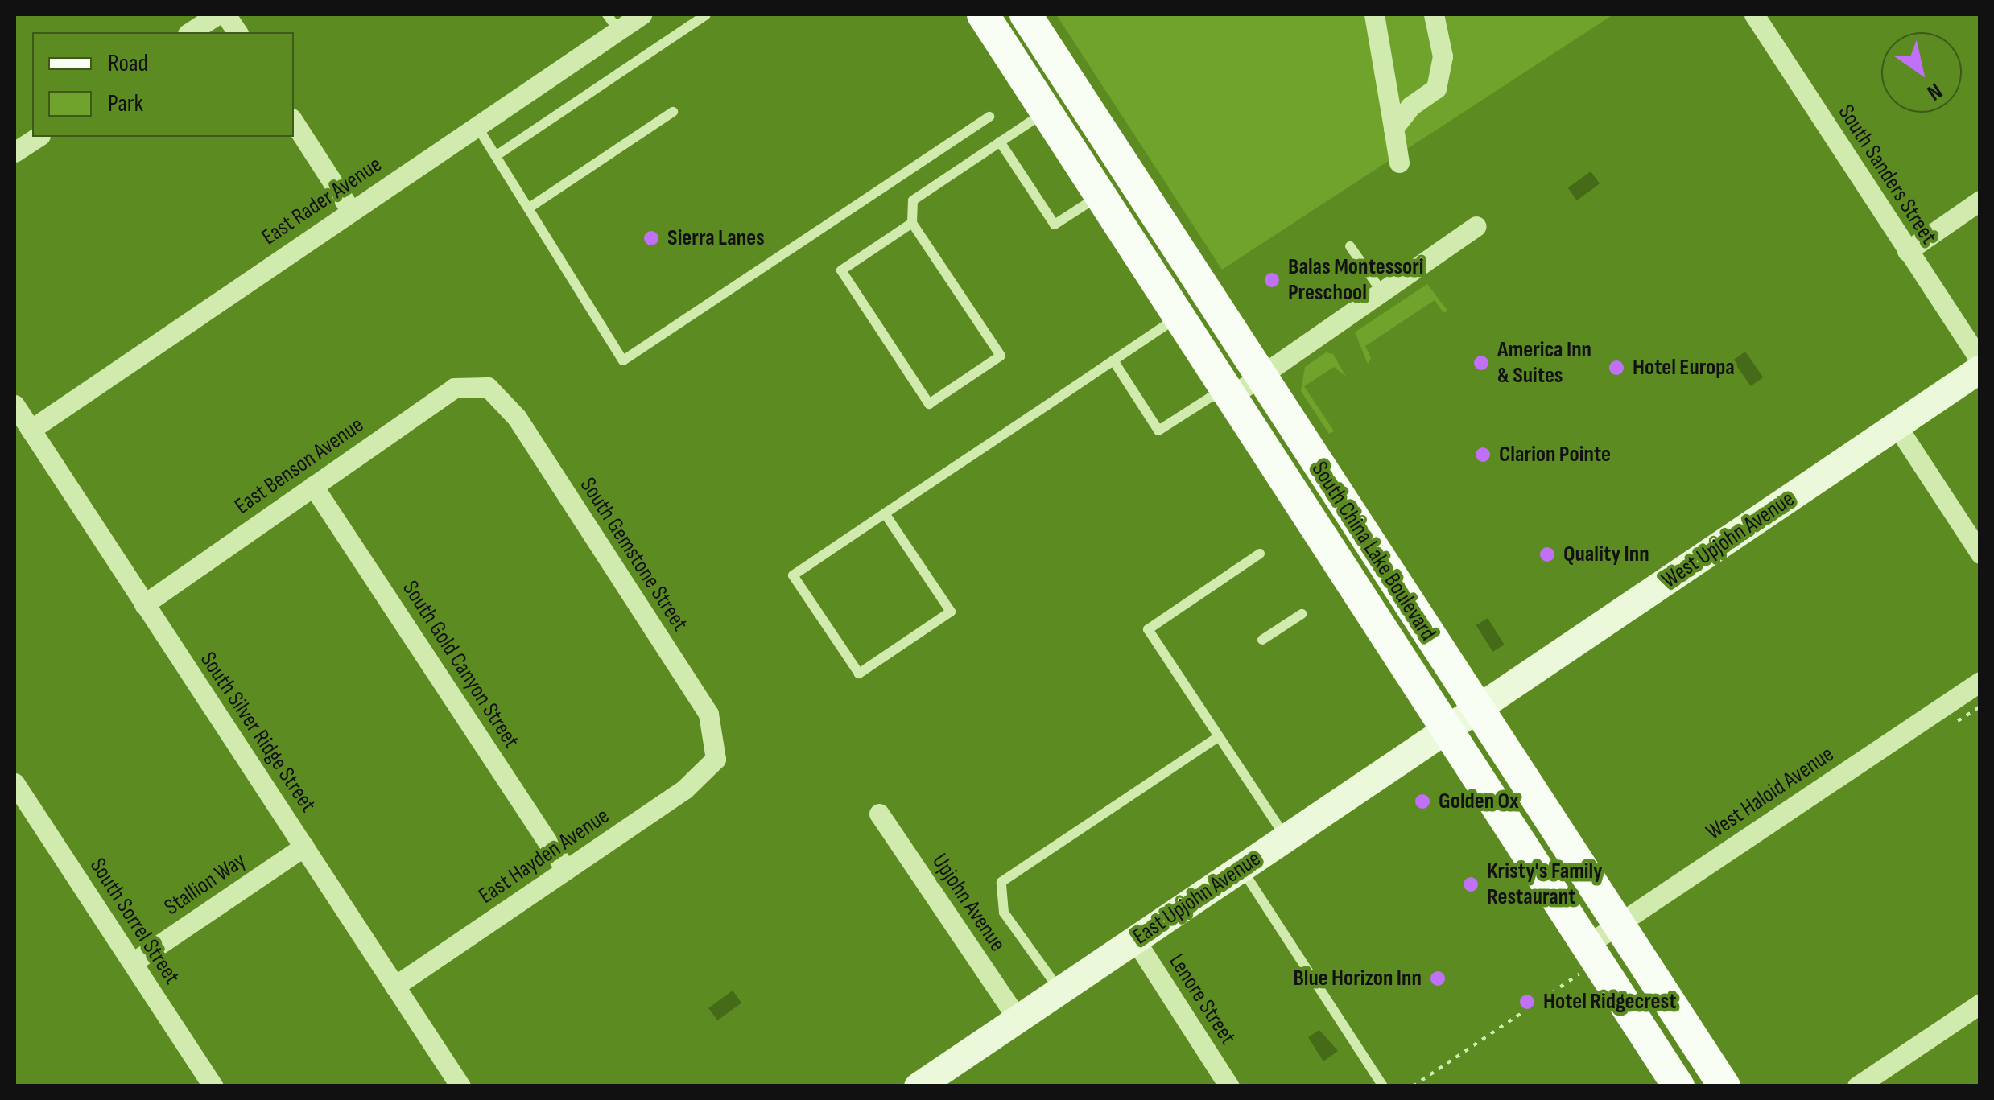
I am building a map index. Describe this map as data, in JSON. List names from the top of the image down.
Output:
{
  "streets": {
    "main road": ["South China Lake Boulevard"],
    "street": [
      "South Sanders Street",
      "East Rader Avenue",
      "East Benson Avenue",
      "West Upjohn Avenue",
      "South Gemstone Street",
      "South Gold Canyon Street",
      "South Silver Ridge Street",
      "West Haloid Avenue",
      "East Hayden Avenue",
      "Stallion Way",
      "East Upjohn Avenue",
      "Upjohn Avenue",
      "South Sorrel Street",
      "Lenore Street"
    ]
  },
  "crossings": [
    ["East Rader Avenue", "South Silver Ridge Street"],
    ["East Benson Avenue", "South Gemstone Street"],
    ["East Benson Avenue", "South Gold Canyon Street"],
    ["East Benson Avenue", "South Silver Ridge Street"],
    ["West Upjohn Avenue", "South China Lake Boulevard"],
    ["West Upjohn Avenue", "East Upjohn Avenue"],
    ["South China Lake Boulevard", "West Haloid Avenue"],
    ["South China Lake Boulevard", "East Upjohn Avenue"],
    ["South Gemstone Street", "East Hayden Avenue"],
    ["South Gold Canyon Street", "East Hayden Avenue"],
    ["South Silver Ridge Street", "East Hayden Avenue"],
    ["South Silver Ridge Street", "Stallion Way"],
    ["Stallion Way", "South Sorrel Street"],
    ["East Upjohn Avenue", "Upjohn Avenue"],
    ["East Upjohn Avenue", "Lenore Street"]
  ],
  "places": [
    "Sierra Lanes",
    "Balas Montessori Preschool",
    "America Inn & Suites",
    "Hotel Europa",
    "Clarion Pointe",
    "Quality Inn",
    "Golden Ox",
    "Kristy's Family Restaurant",
    "Blue Horizon Inn",
    "Hotel Ridgecrest"
  ],
  "legend": ["Road", "Park"],
  "north": "bottom right"
}
